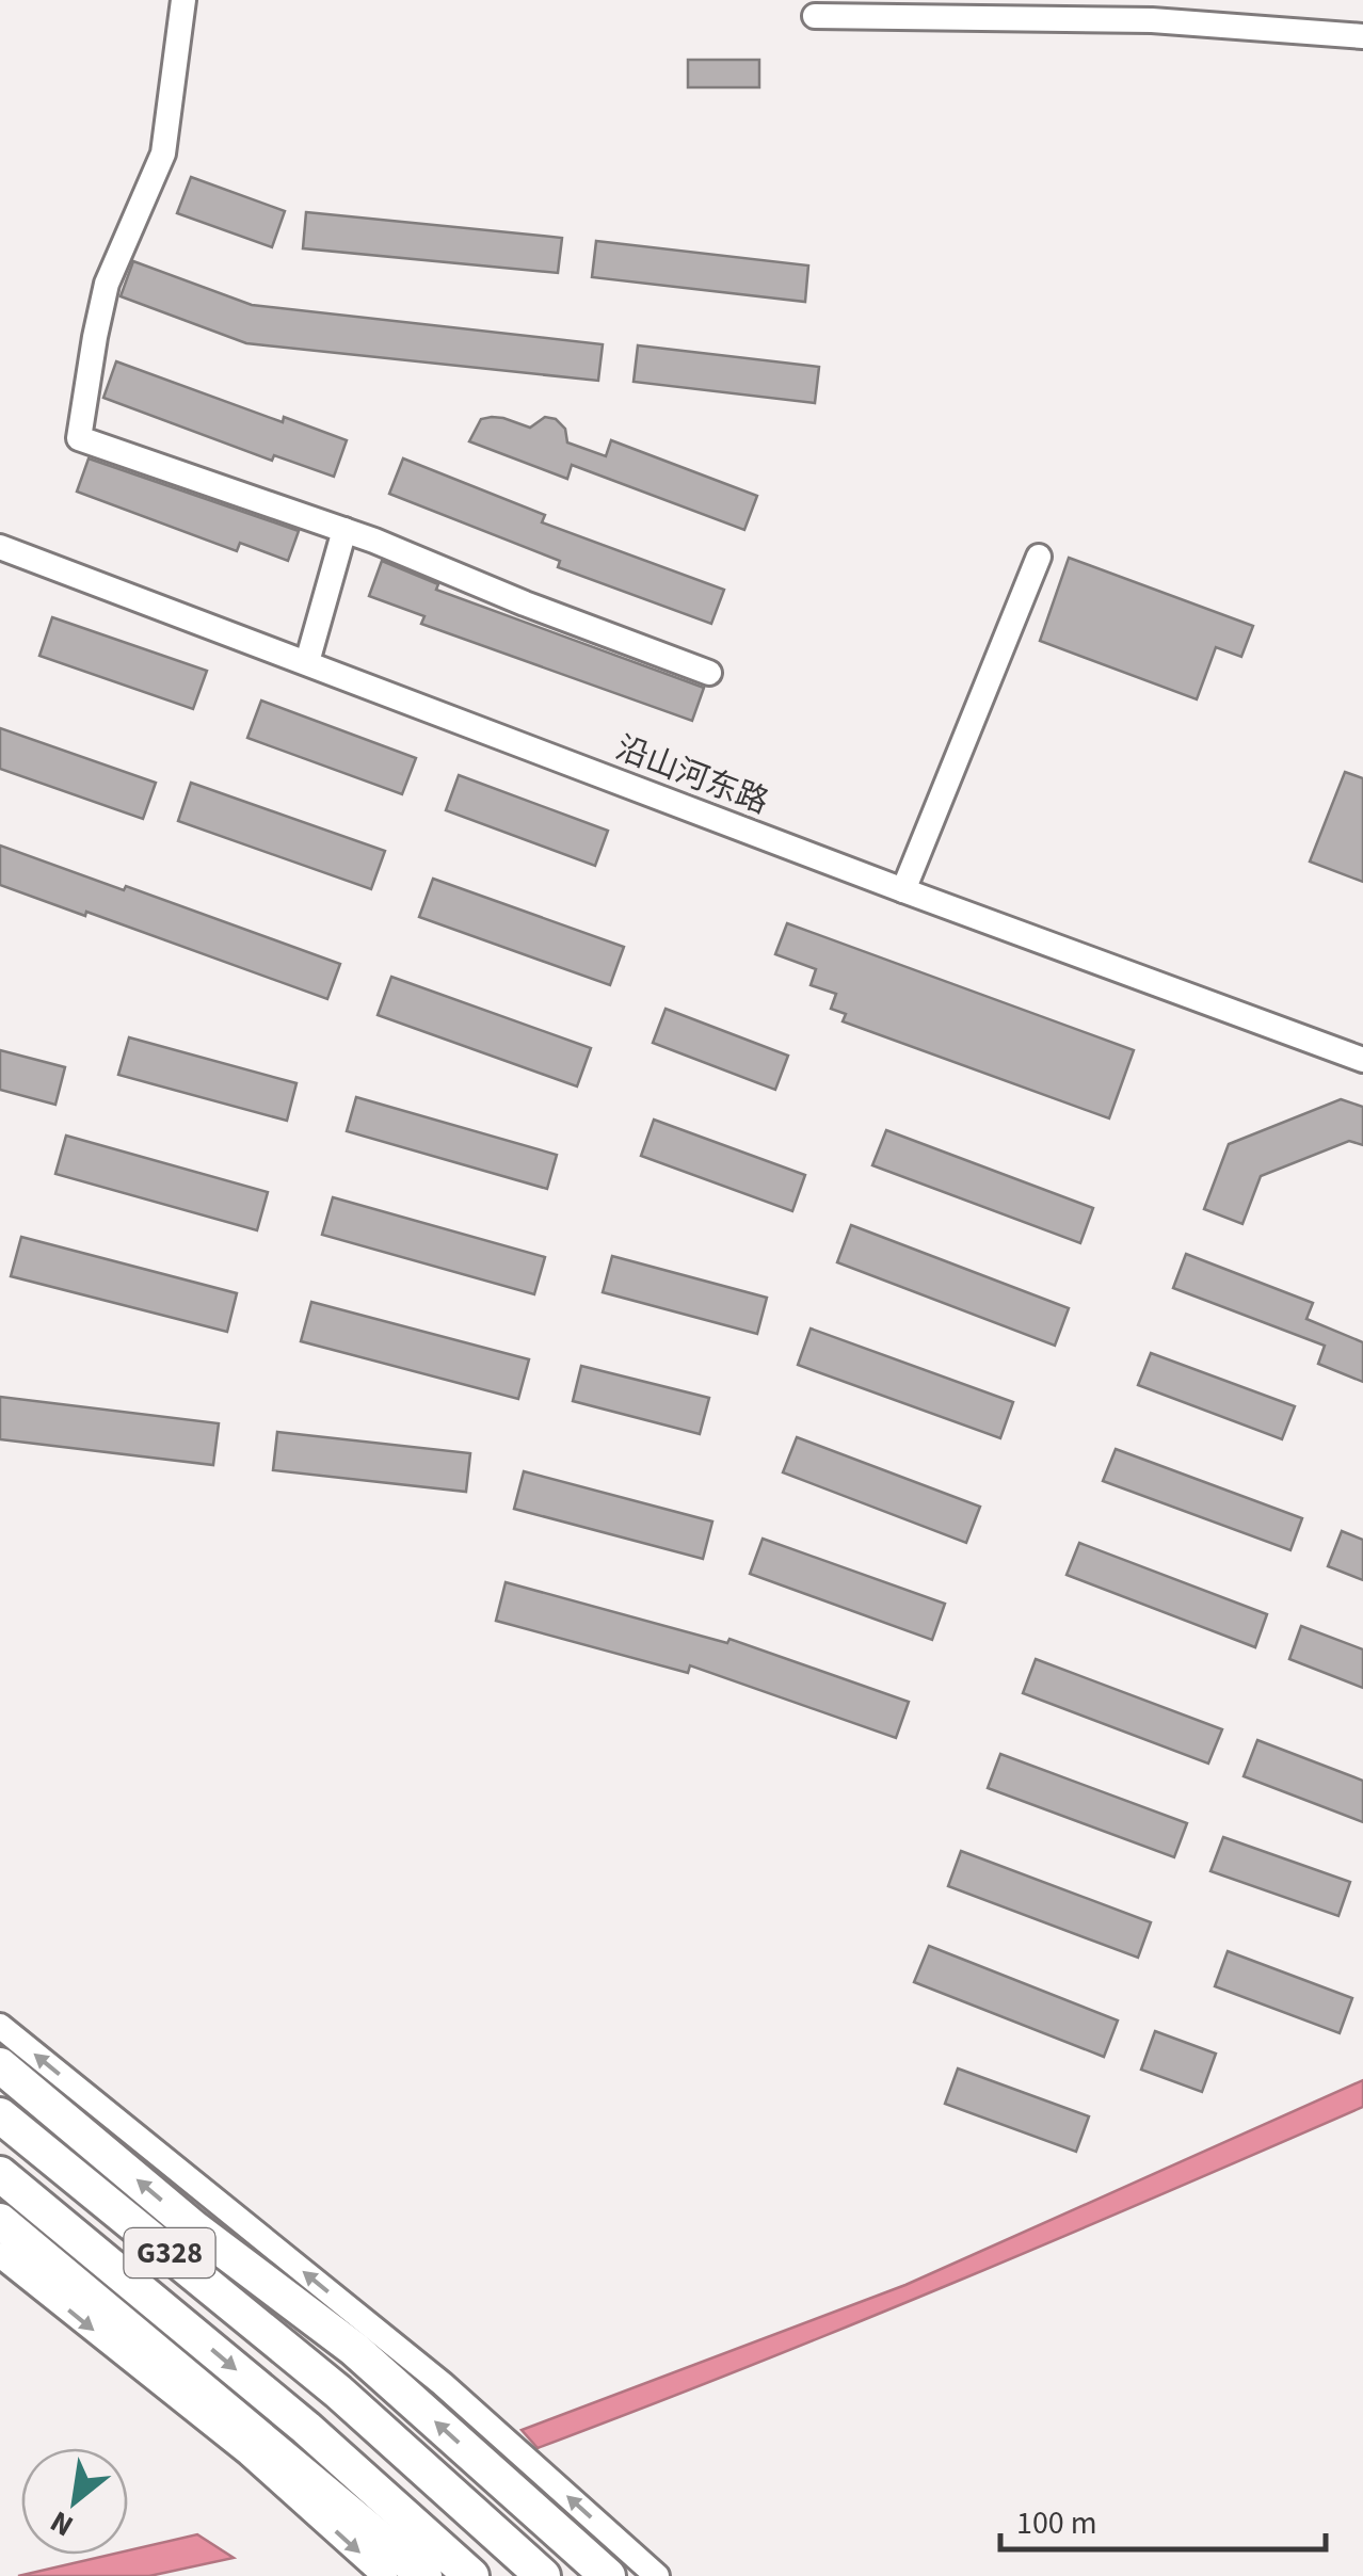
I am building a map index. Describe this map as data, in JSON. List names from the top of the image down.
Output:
{
  "streets": {
    "highway": ["G328"],
    "street": ["沿山河东路"]
  },
  "scale_bar": "100 m",
  "north": "bottom left"
}
